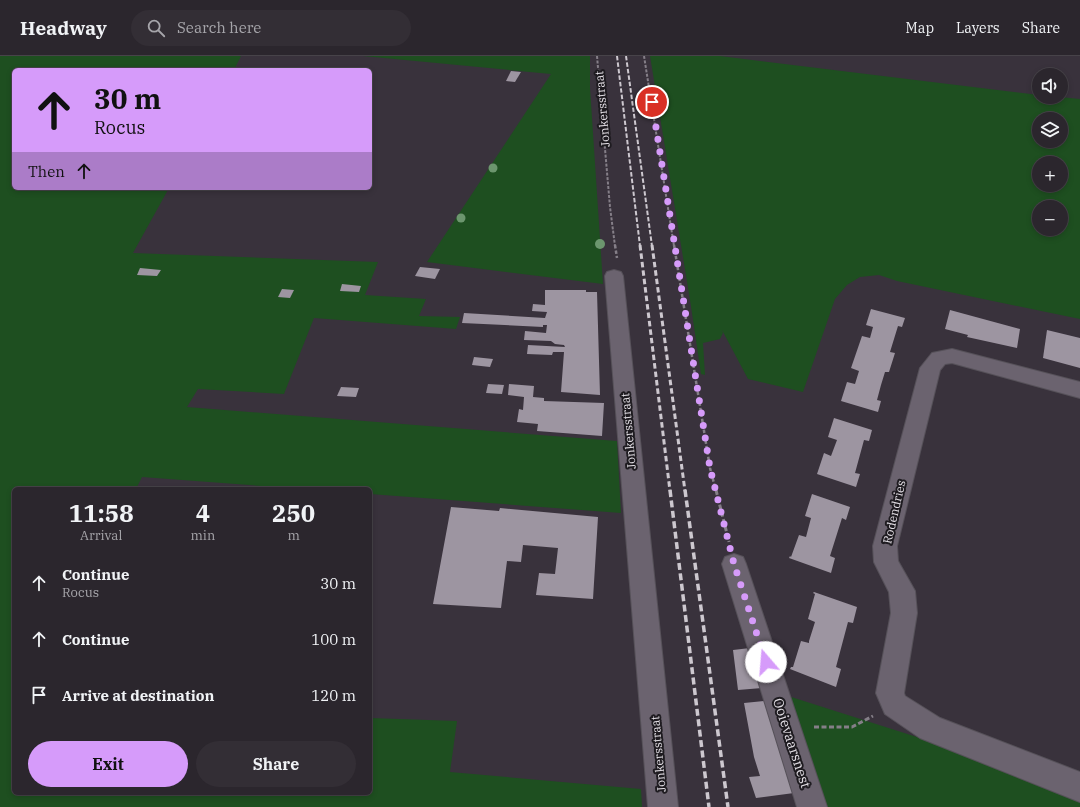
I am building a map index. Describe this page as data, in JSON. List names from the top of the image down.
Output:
{
  "streets": {
    "street": ["Jonkersstraat", "Rodendries", "Ooievaarsnest"]
  },
  "page": {
    "header": "Headway",
    "search": "Search here",
    "nav": ["Map", "Layers", "Share"],
    "map_buttons": ["+", "−"],
    "turn": ["30 m", "Rocus"],
    "then": "Then",
    "eta": [
      "11:58",
      "Arrival",
      "4",
      "min",
      "250",
      "m"
    ],
    "list": [
      {
        "name": "Continue",
        "note": "Rocus",
        "value": "30 m"
      },
      {
        "name": "Continue",
        "value": "100 m"
      },
      {
        "name": "Arrive at destination",
        "value": "120 m"
      }
    ],
    "buttons": ["Exit", "Share"]
  }
}
